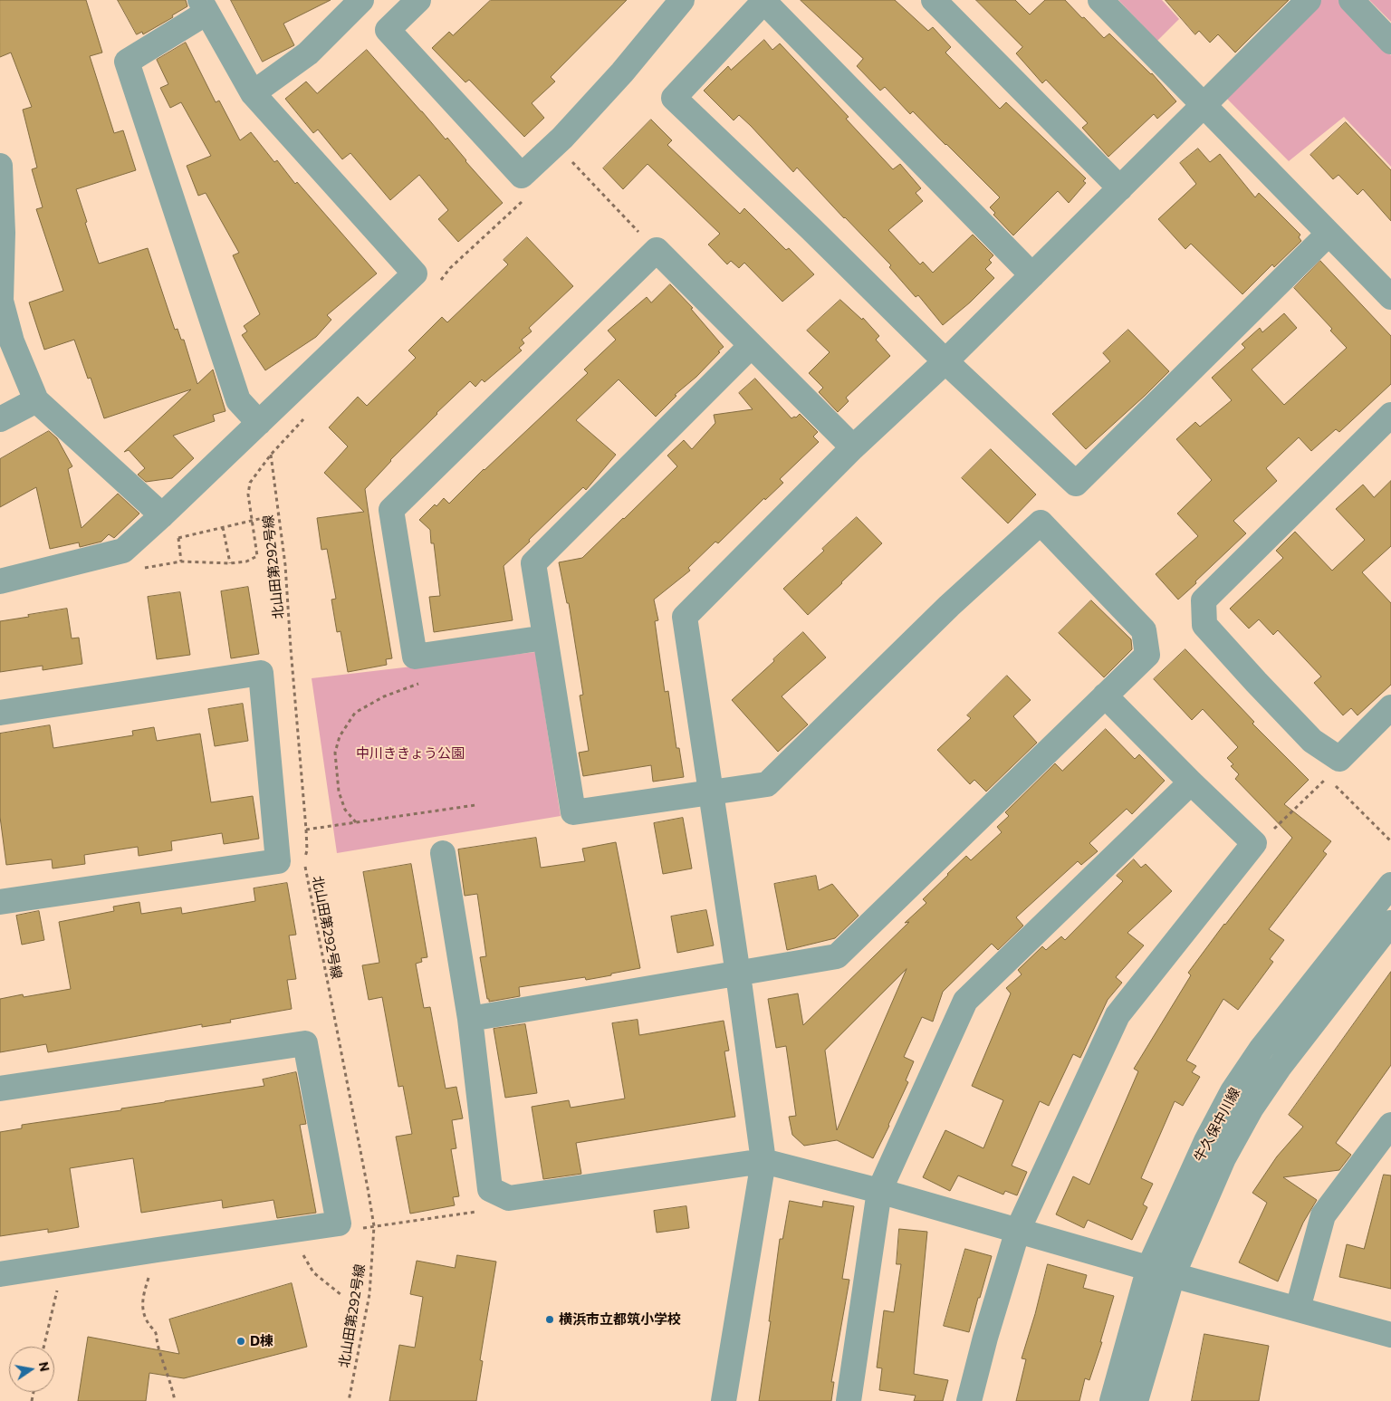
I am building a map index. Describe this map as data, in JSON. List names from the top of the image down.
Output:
{
  "streets": {
    "street": ["牛久保中川線"],
    "path": ["北山田第292号線"]
  },
  "parks": ["中川ききょう公園"],
  "places": ["横浜市立都筑小学校", "D棟"],
  "north": "right"
}
